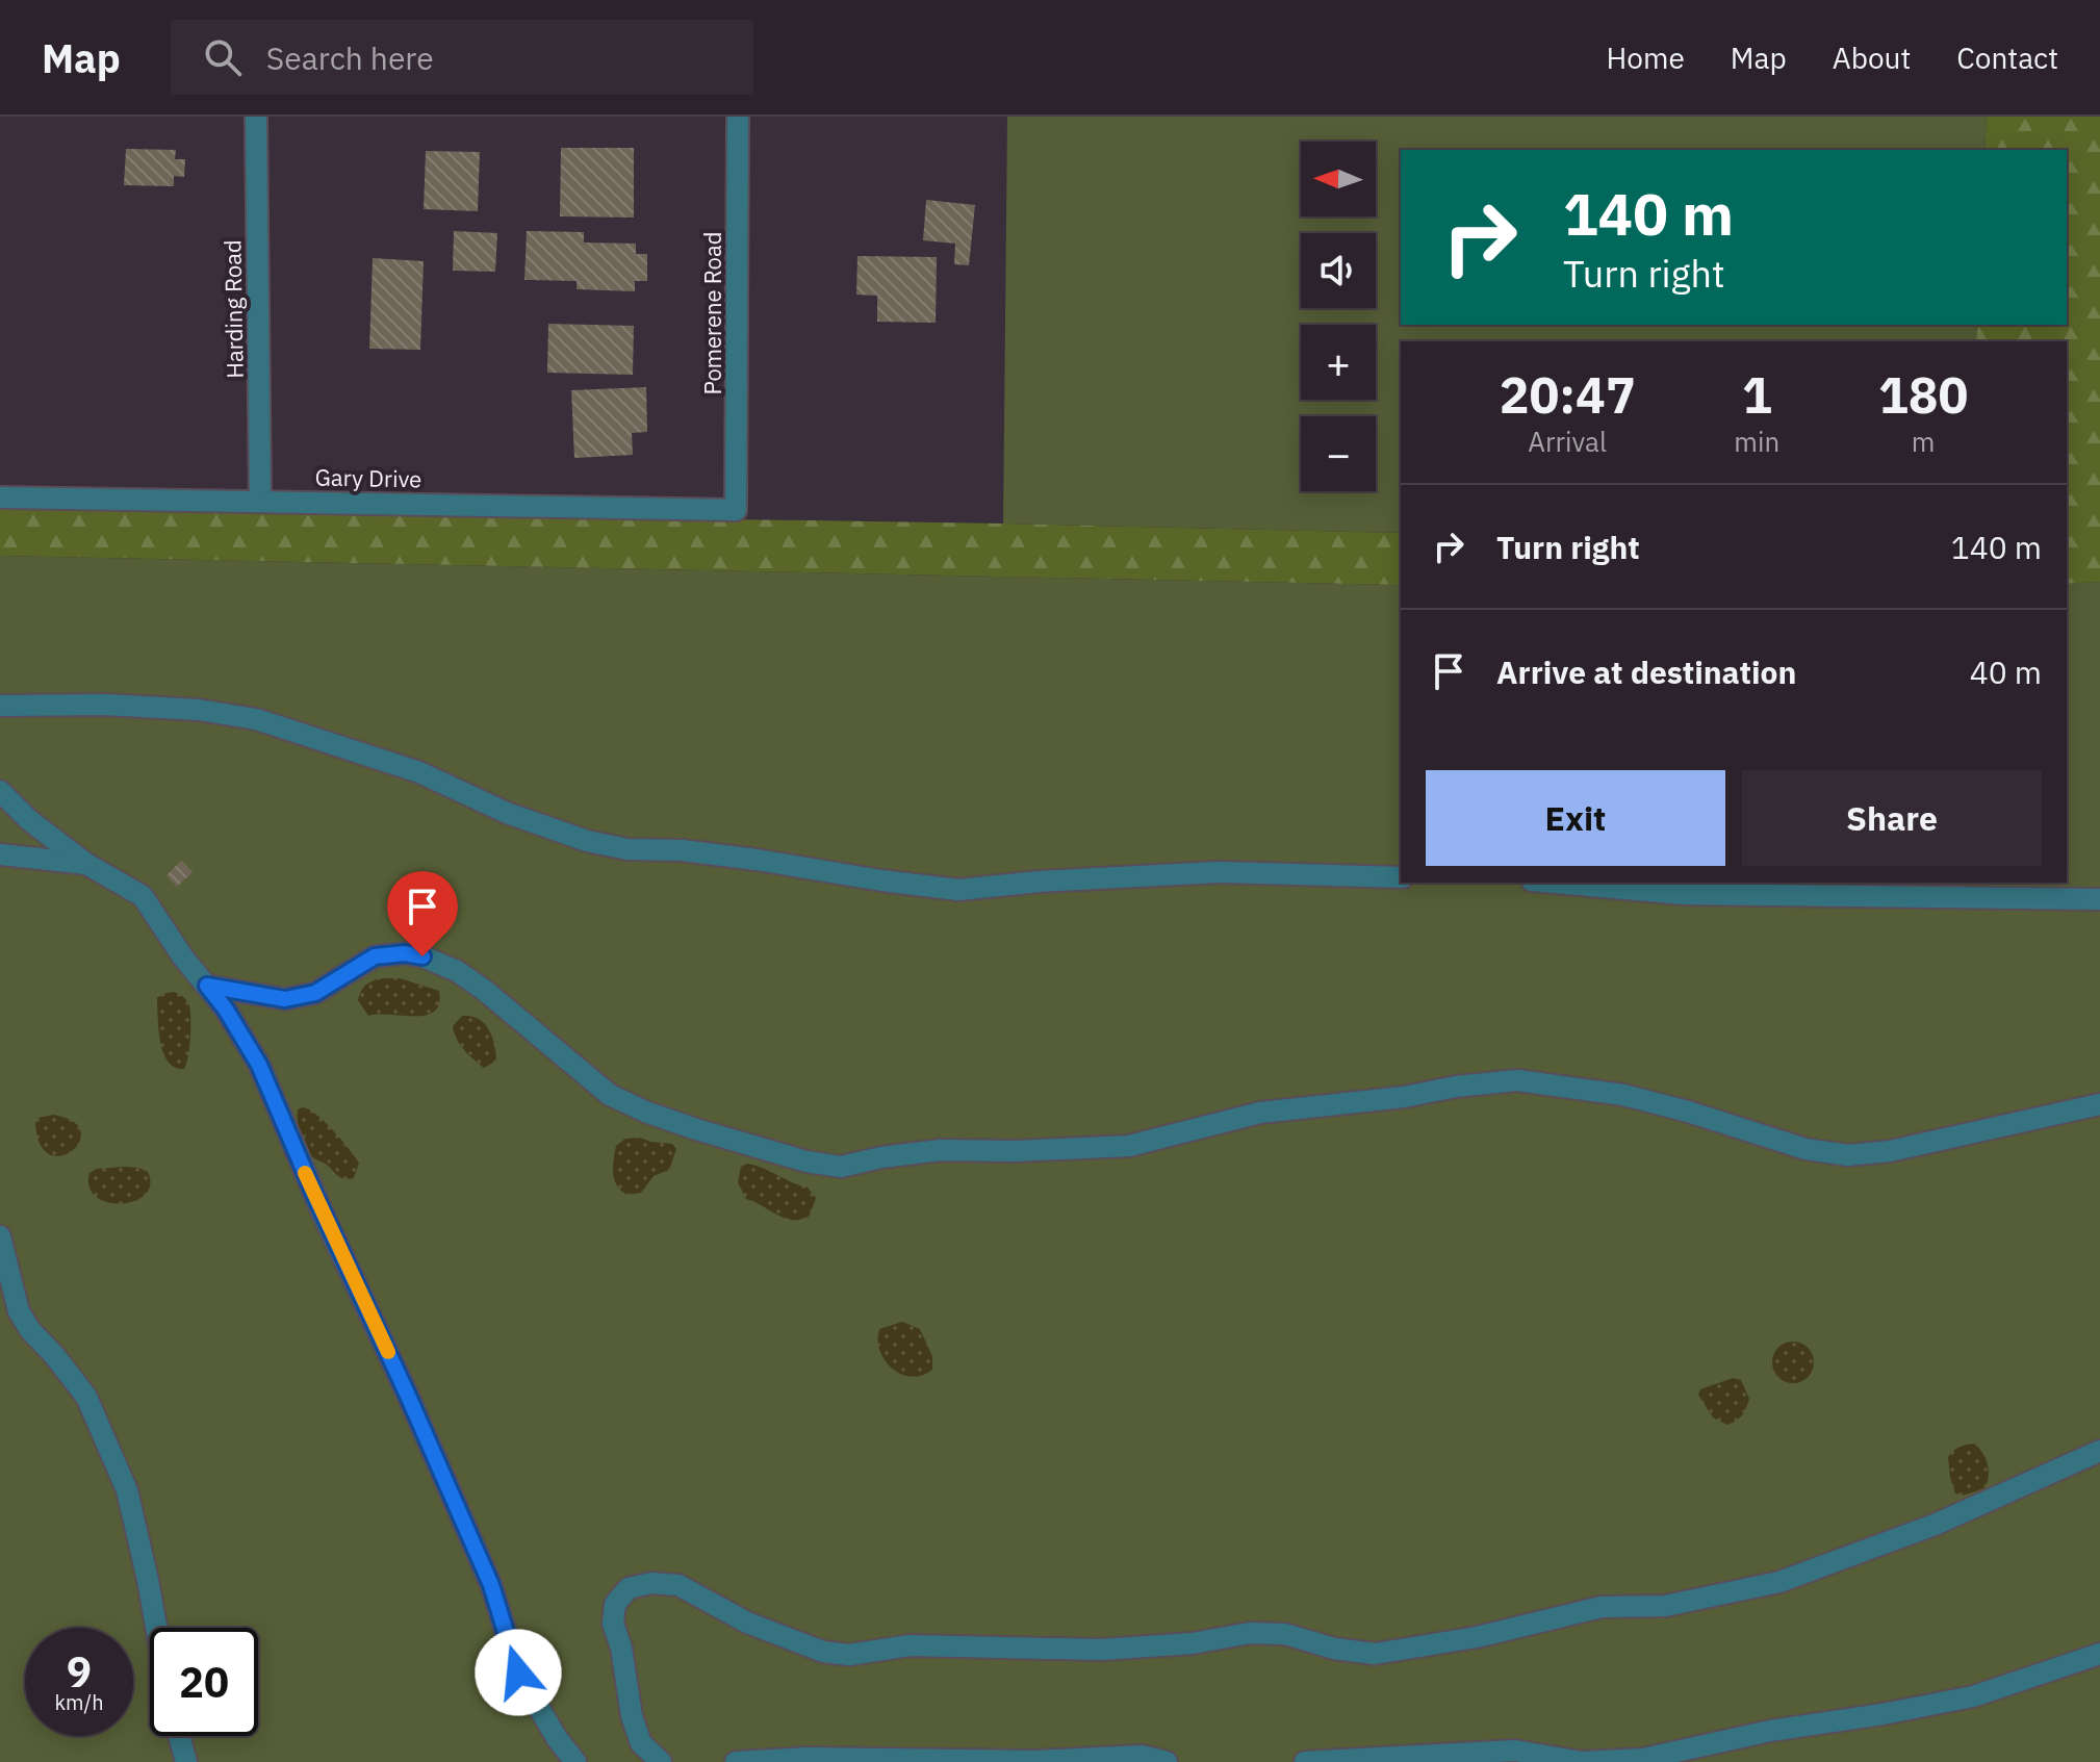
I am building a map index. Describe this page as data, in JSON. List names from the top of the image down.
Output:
{
  "streets": {
    "street": ["Harding Road", "Pomerene Road", "Gary Drive"]
  },
  "crossings": [
    ["Harding Road", "Gary Drive"],
    ["Pomerene Road", "Gary Drive"]
  ],
  "north": "left",
  "page": {
    "header": "Map",
    "search": "Search here",
    "nav": [
      "Home",
      "Map",
      "About",
      "Contact"
    ],
    "map_buttons": ["+", "−"],
    "turn": ["140 m", "Turn right"],
    "eta": [
      "20:47",
      "Arrival",
      "1",
      "min",
      "180",
      "m"
    ],
    "list": [
      {
        "name": "Turn right",
        "value": "140 m"
      },
      {
        "name": "Arrive at destination",
        "value": "40 m"
      }
    ],
    "buttons": ["Exit", "Share"],
    "speed": "9 km/h",
    "limit": "20"
  }
}
